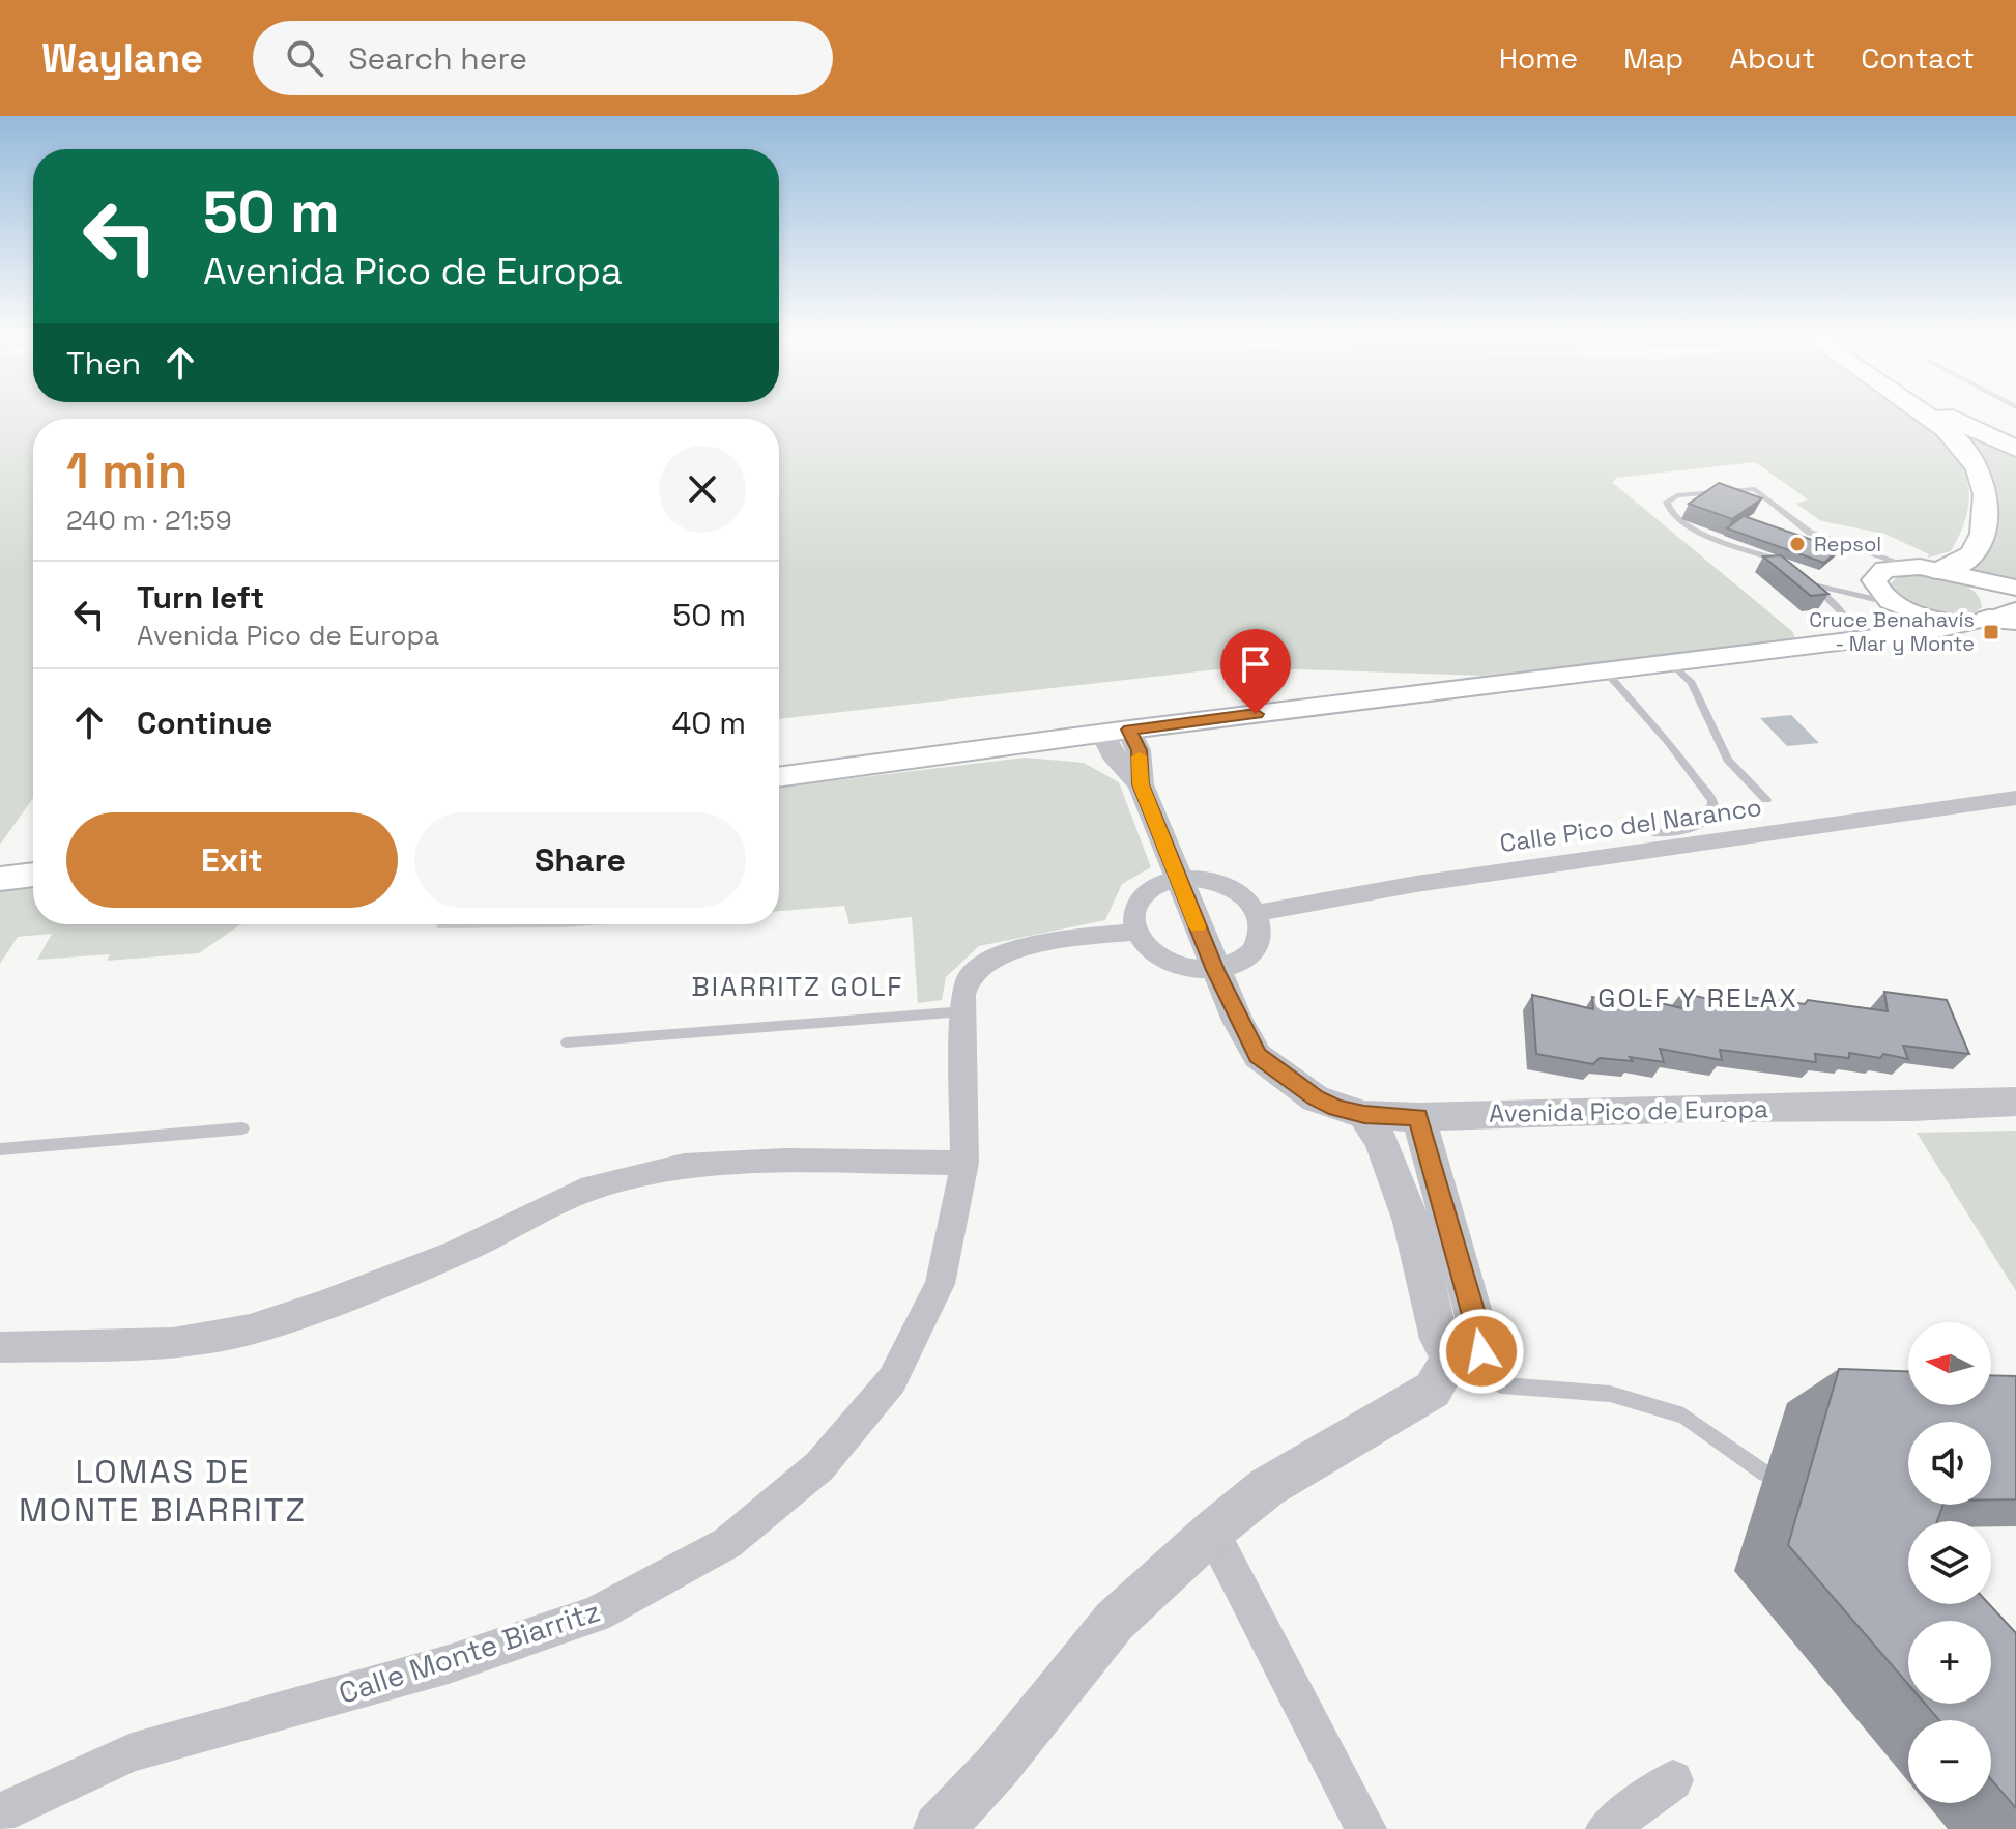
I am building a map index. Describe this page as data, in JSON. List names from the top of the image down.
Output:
{
  "streets": {
    "street": ["Calle Pico del Naranco", "Avenida Pico de Europa", "Calle Monte Biarritz"]
  },
  "districts": ["BIARRITZ GOLF", "GOLF Y RELAX", "LOMAS DE MONTE BIARRITZ"],
  "places": {
    "other": ["Repsol"],
    "transit": ["Cruce Benahavís - Mar y Monte"]
  },
  "north": "left",
  "page": {
    "header": "Waylane",
    "search": "Search here",
    "nav": [
      "Home",
      "Map",
      "About",
      "Contact"
    ],
    "turn": ["50 m", "Avenida Pico de Europa"],
    "then": "Then",
    "heading": ["1 min", "240 m · 21:59"],
    "list": [
      {
        "name": "Turn left",
        "note": "Avenida Pico de Europa",
        "value": "50 m"
      },
      {
        "name": "Continue",
        "value": "40 m"
      }
    ],
    "buttons": ["Exit", "Share"],
    "map_buttons": ["+", "−"]
  }
}
